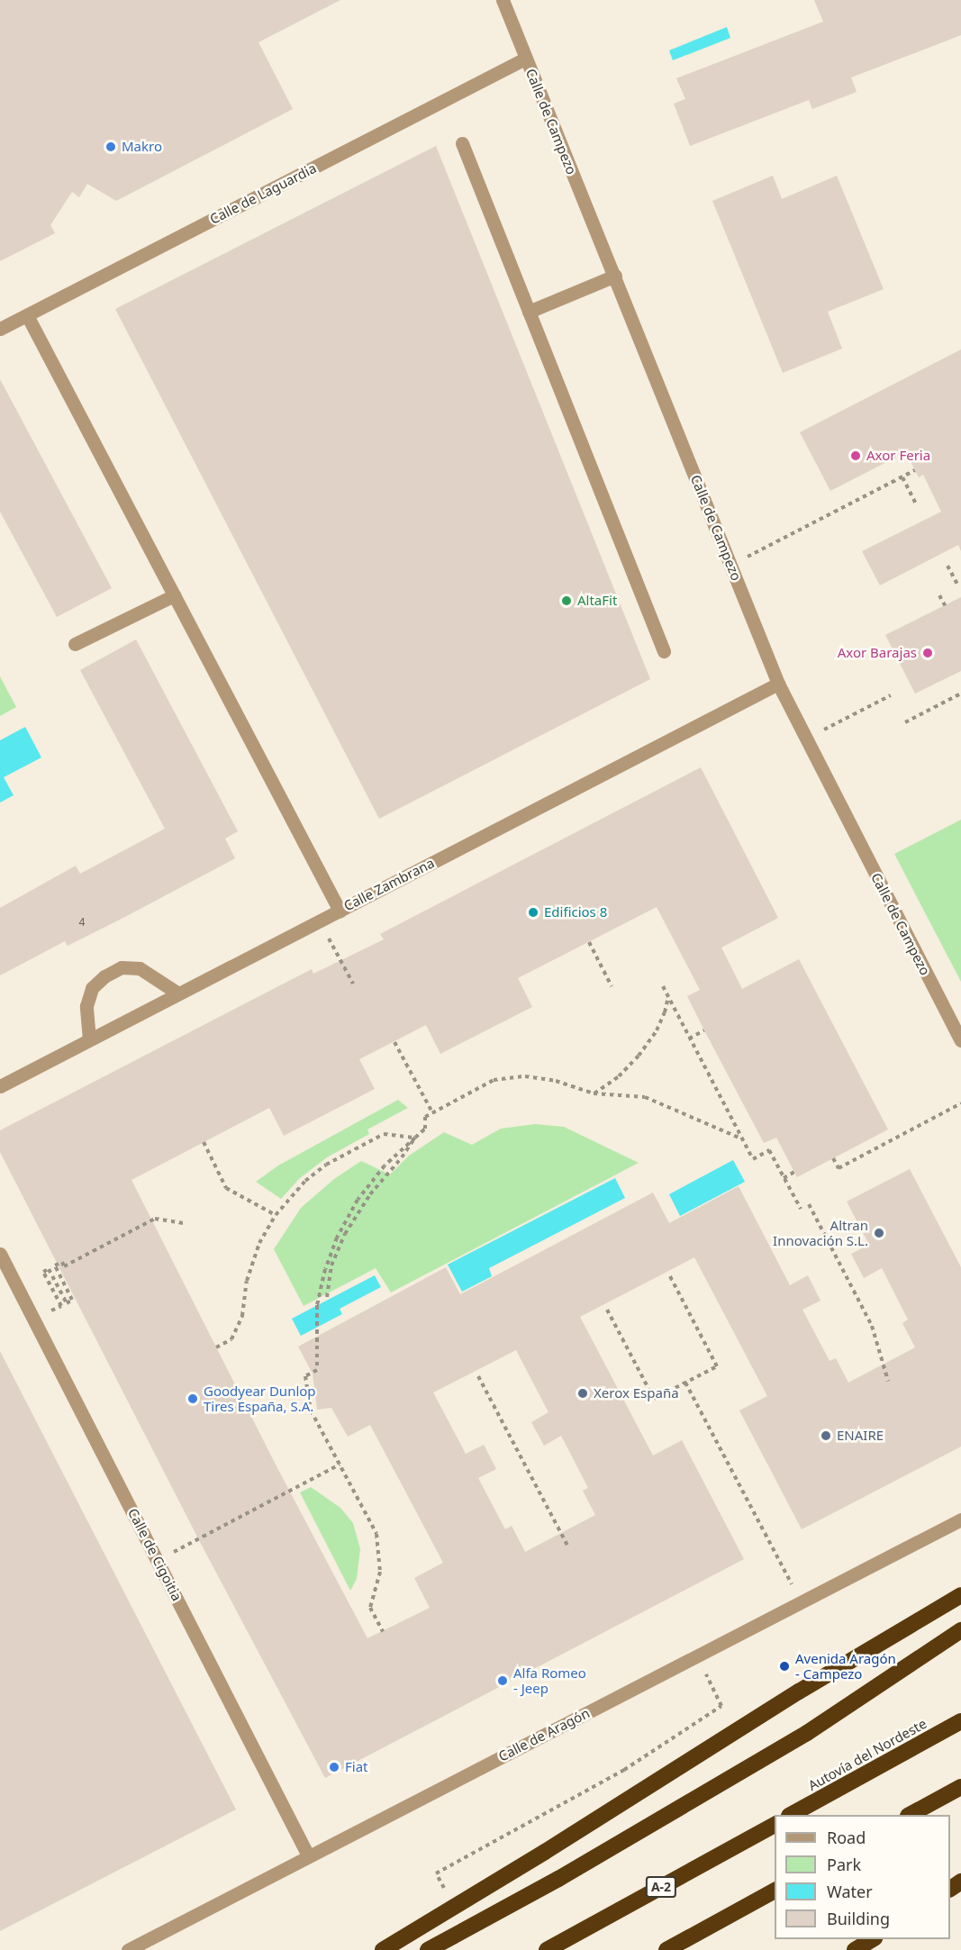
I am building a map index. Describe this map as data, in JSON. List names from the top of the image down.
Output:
{
  "streets": {
    "highway": ["Autovía del Nordeste", "A-2"],
    "street": [
      "Calle de Campezo",
      "Calle de Laguardia",
      "Calle Zambrana",
      "Calle de Cigoitia",
      "Calle de Aragón"
    ]
  },
  "crossings": [
    ["Calle de Campezo", "Calle de Laguardia"],
    ["Calle de Campezo", "Calle Zambrana"],
    ["Calle de Cigoitia", "Calle de Aragón"]
  ],
  "places": [
    "Makro",
    "Axor Feria",
    "AltaFit",
    "Axor Barajas",
    "Edificios 8",
    "Altran Innovación S.L.",
    "Xerox España",
    "Goodyear Dunlop Tires España, S.A.",
    "ENAIRE",
    "Avenida Aragón - Campezo",
    "Alfa Romeo - Jeep",
    "Fiat"
  ],
  "house_numbers": ["4"],
  "legend": [
    "Road",
    "Park",
    "Water",
    "Building"
  ]
}
